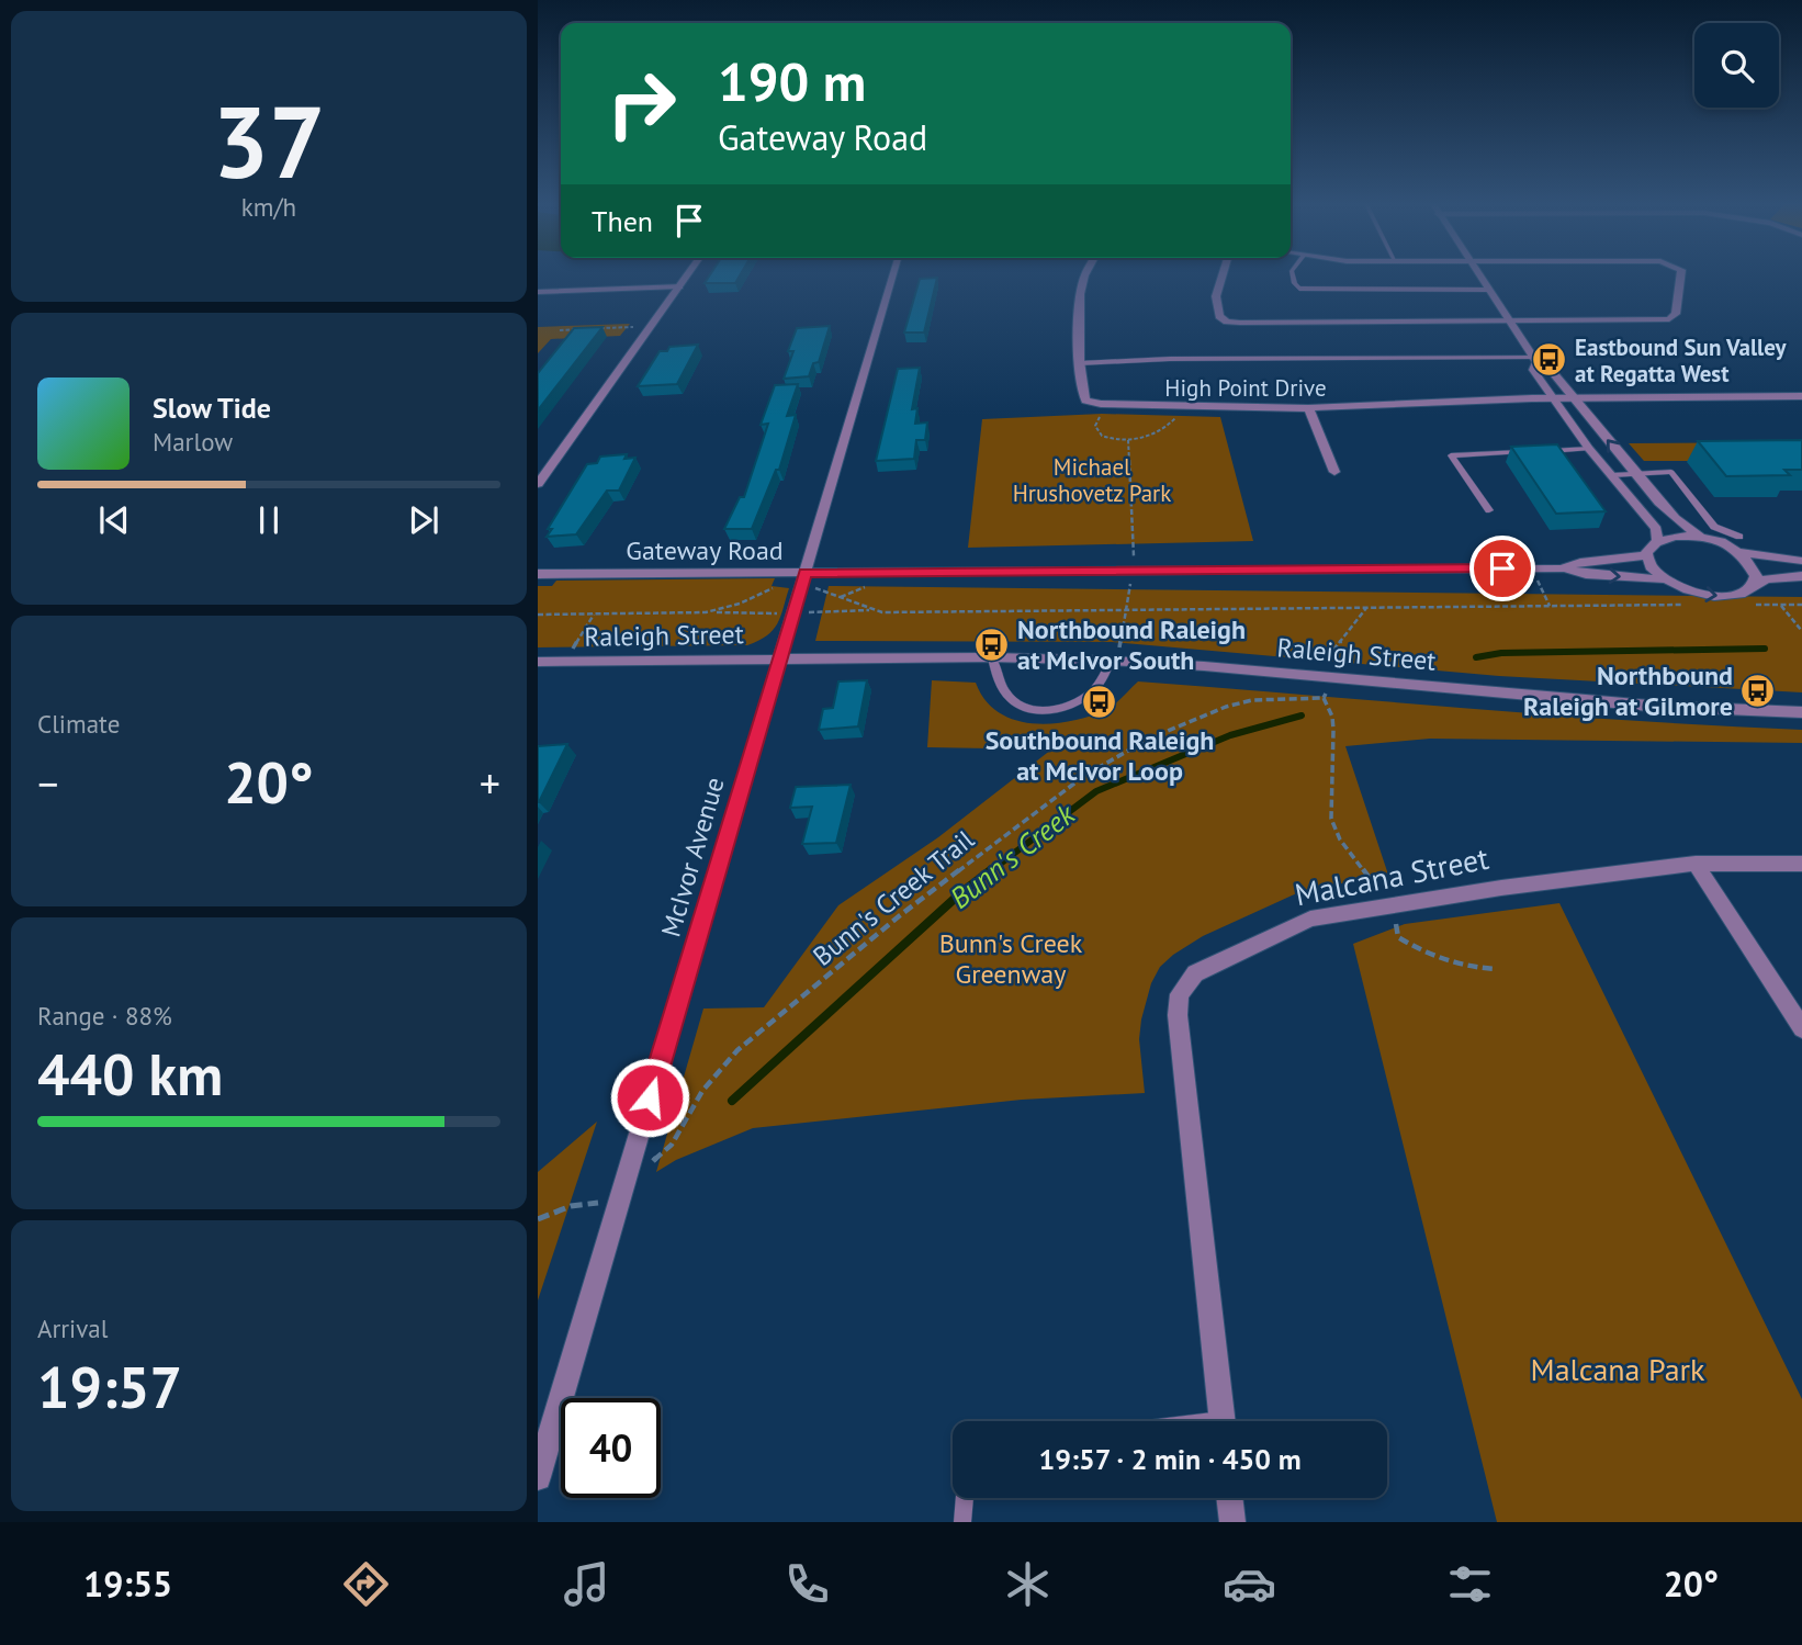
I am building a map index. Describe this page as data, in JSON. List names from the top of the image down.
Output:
{
  "streets": {
    "street": [
      "High Point Drive",
      "Gateway Road",
      "Raleigh Street",
      "McIvor Avenue",
      "Malcana Street"
    ],
    "path": ["Bunn's Creek Trail"]
  },
  "crossings": [
    ["Gateway Road", "McIvor Avenue"],
    ["Raleigh Street", "McIvor Avenue"],
    ["McIvor Avenue", "Bunn's Creek Trail"]
  ],
  "water": ["Bunn's Creek"],
  "parks": ["Michael Hrushovetz Park", "Bunn's Creek Greenway", "Malcana Park"],
  "places": {
    "bus stop": [
      "Eastbound Sun Valley at Regatta West",
      "Northbound Raleigh at McIvor South",
      "Northbound Raleigh at Gilmore",
      "Southbound Raleigh at McIvor Loop"
    ]
  },
  "page": {
    "tile": [
      ["37", "km/h"],
      "Climate",
      ["Range · 88%", "440 km"],
      ["Arrival", "19:57"]
    ],
    "turn": ["190 m", "Gateway Road"],
    "then": "Then",
    "song": ["Slow Tide", "Marlow"],
    "heat": ["−", "20°", "+"],
    "limit": "40",
    "trip": "19:57 · 2 min · 450 m",
    "tabs": ["19:55", "20°"]
  }
}
